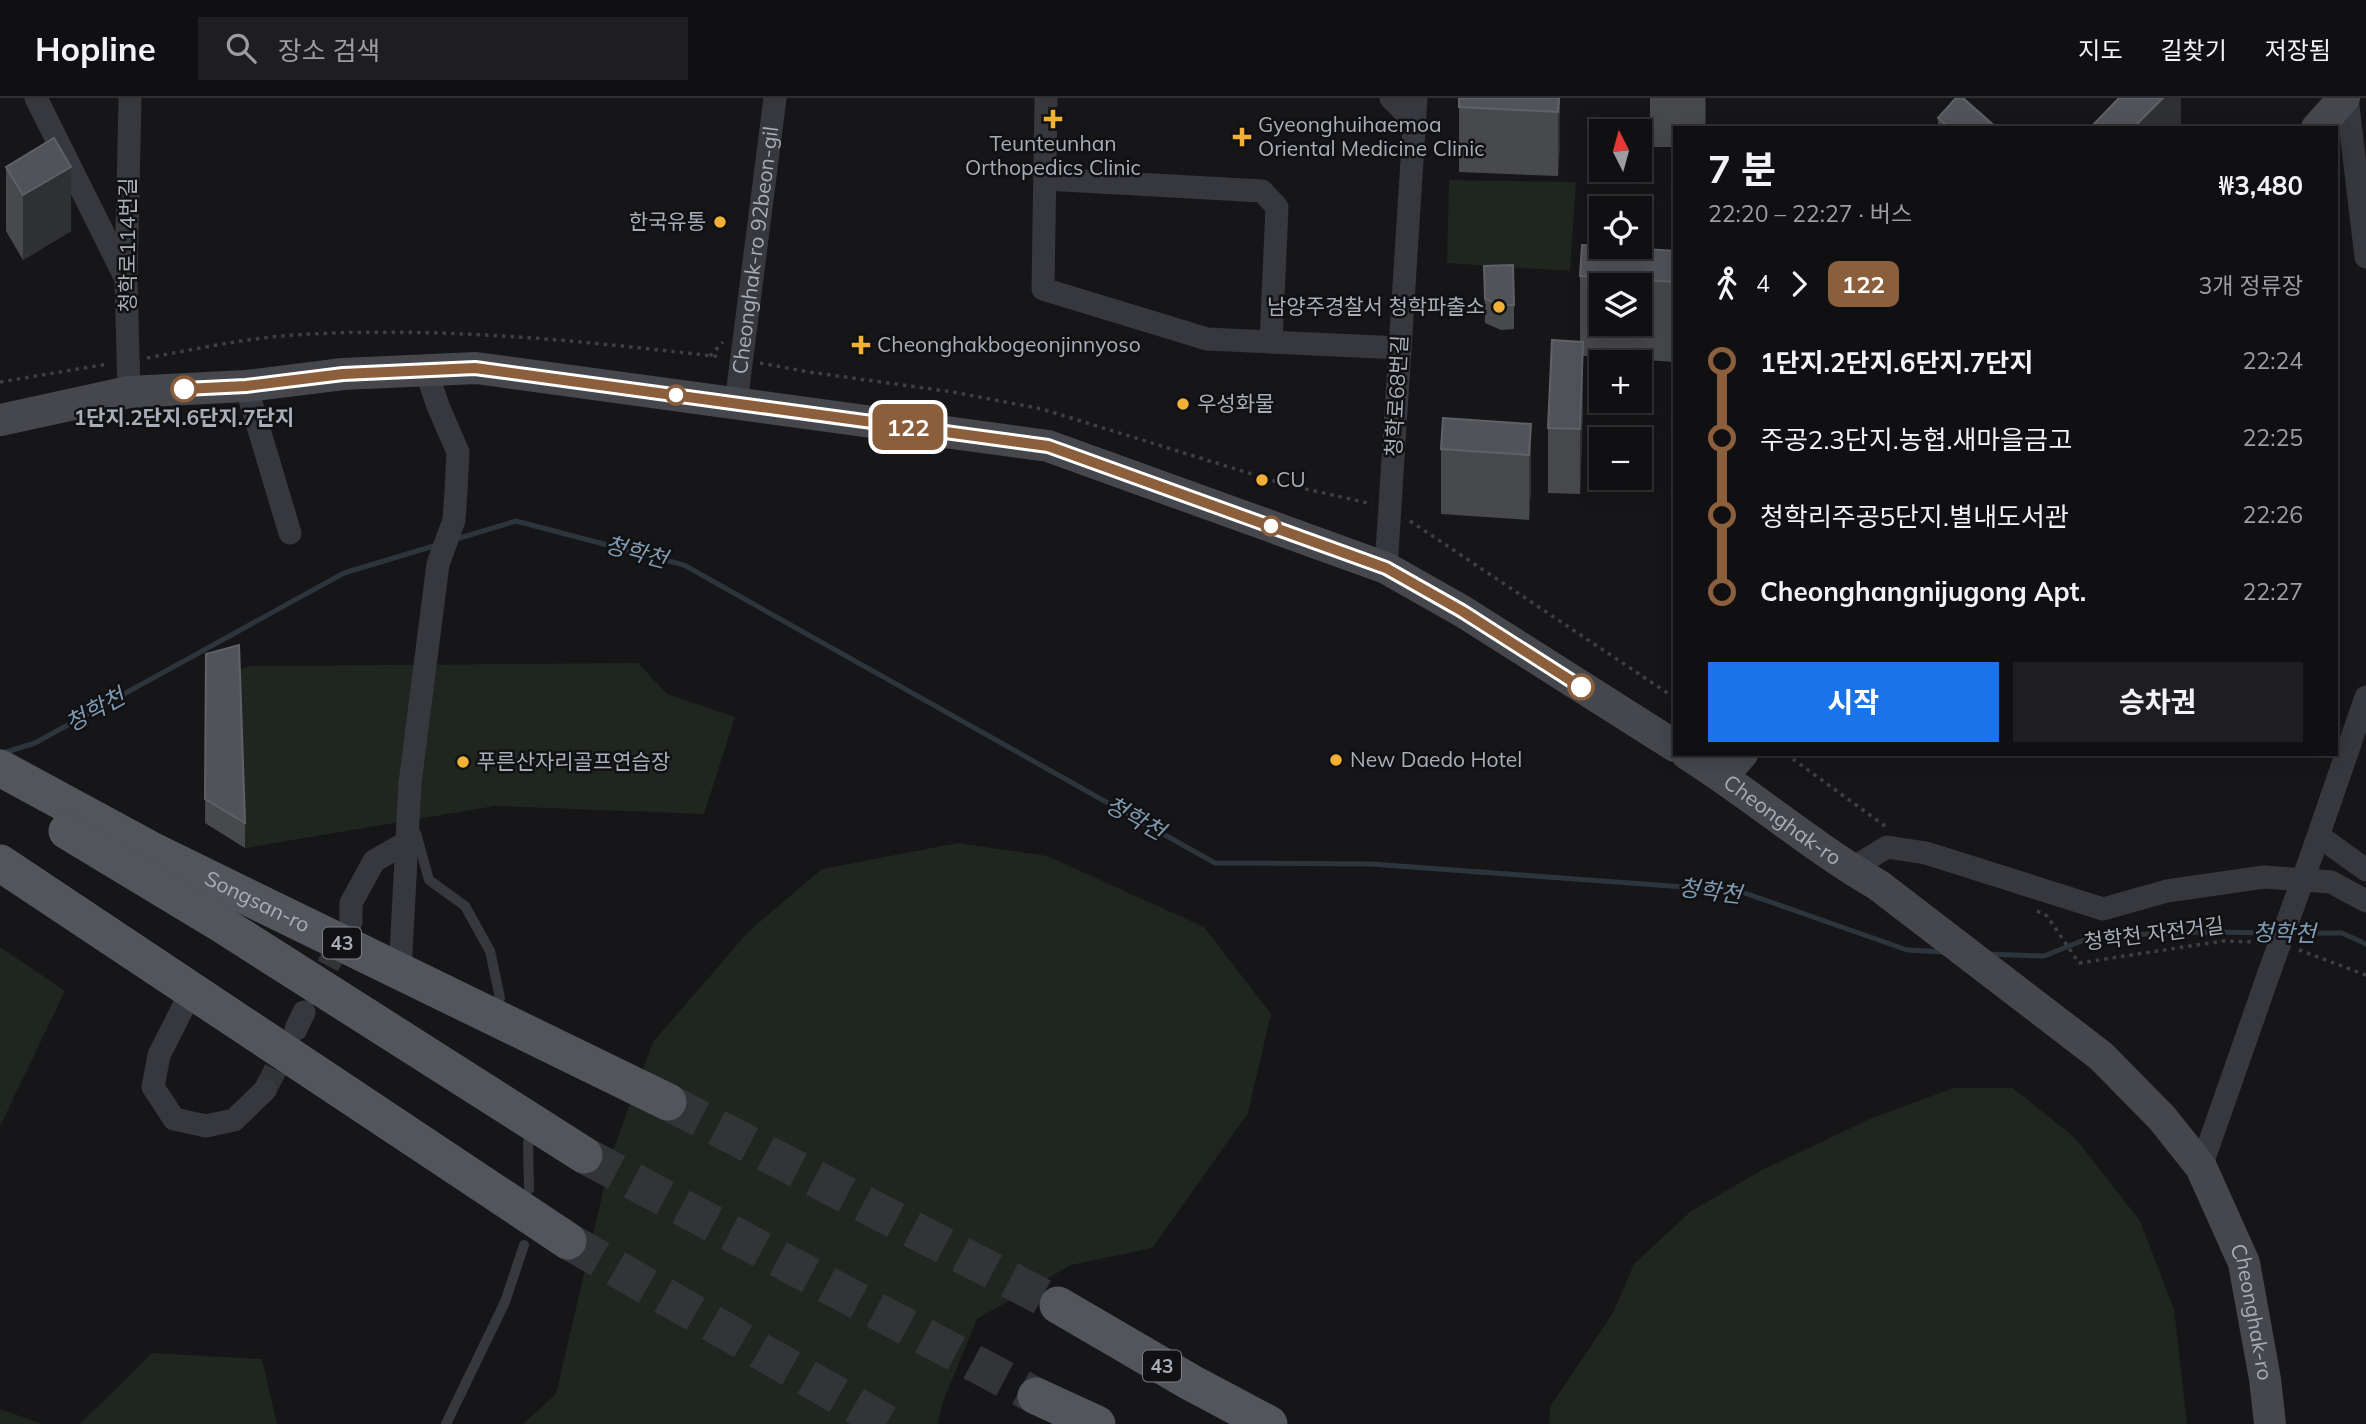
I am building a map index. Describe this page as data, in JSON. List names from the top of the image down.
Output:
{
  "streets": {
    "main road": ["Songsan-ro", "43"],
    "street": [
      "청학로114번길",
      "Cheonghak-ro 92beon-gil",
      "청학로68번길",
      "Cheonghak-ro"
    ],
    "path": ["청학천 자전거길"]
  },
  "water": ["청학천"],
  "places": {
    "health": ["Teunteunhan Orthopedics Clinic", "Gyeonghuihaemoa Oriental Medicine Clinic", "Cheonghakbogeonjinnyoso"],
    "other": [
      "한국유통",
      "남양주경찰서 청학파출소",
      "1단지.2단지.6단지.7단지",
      "우성화물",
      "CU",
      "New Daedo Hotel",
      "푸른산자리골프연습장"
    ]
  },
  "lines": ["bus line 122"],
  "north": "top",
  "page": {
    "header": "Hopline",
    "search": "장소 검색",
    "nav": ["지도", "길찾기", "저장됨"],
    "on_map": "122",
    "map_buttons": ["+", "−"],
    "heading": ["7 분", "22:20 – 22:27 · 버스", "₩3,480"],
    "legs": ["4", "122", "3개 정류장"],
    "list": [
      {
        "name": "1단지.2단지.6단지.7단지",
        "value": "22:24"
      },
      {
        "name": "주공2.3단지.농협.새마을금고",
        "value": "22:25"
      },
      {
        "name": "청학리주공5단지.별내도서관",
        "value": "22:26"
      },
      {
        "name": "Cheonghangnijugong Apt.",
        "value": "22:27"
      }
    ],
    "buttons": ["시작", "승차권"]
  }
}
